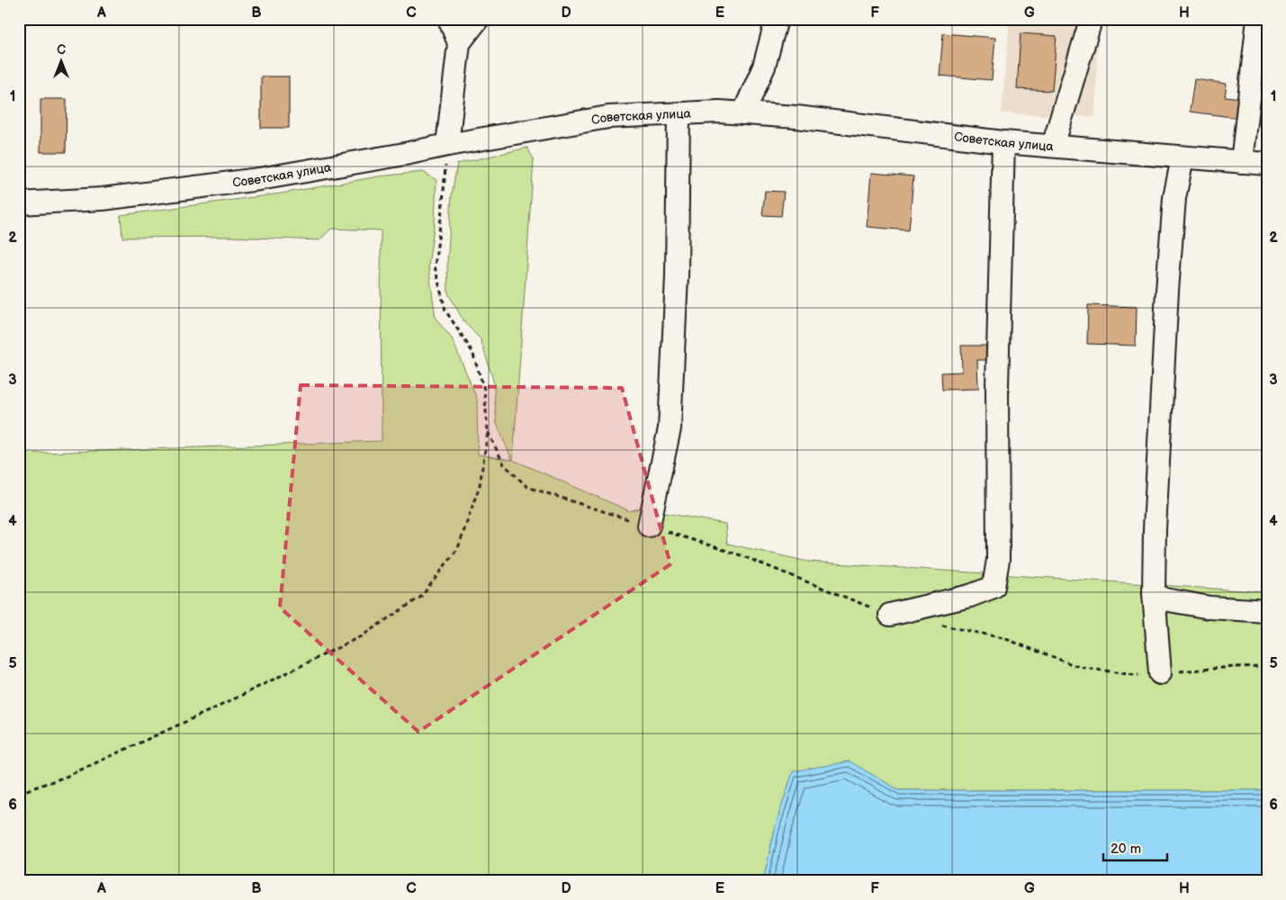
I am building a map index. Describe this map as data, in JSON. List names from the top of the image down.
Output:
{
  "streets": {
    "street": ["Советская улица"]
  },
  "scale_bar": "20 m",
  "north": "top",
  "grid": {
    "columns": [
      "A",
      "B",
      "C",
      "D",
      "E",
      "F",
      "G",
      "H"
    ],
    "rows": [
      "1",
      "2",
      "3",
      "4",
      "5",
      "6"
    ]
  }
}
